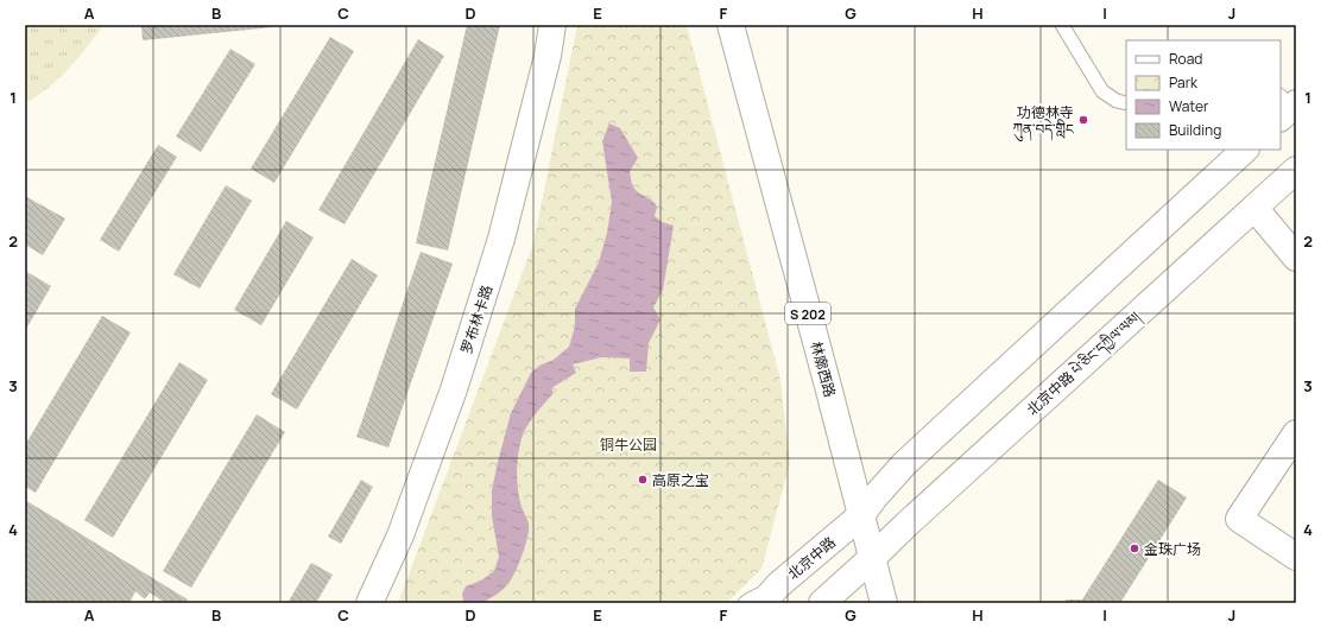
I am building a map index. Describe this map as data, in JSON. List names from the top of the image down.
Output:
{
  "streets": {
    "main road": [
      "S 202",
      "罗布林卡路",
      "北京中路 པེ་ཅིང་དཀྱིལ་ལམ།",
      "林廓西路",
      "北京中路"
    ]
  },
  "crossings": [
    ["北京中路 པེ་ཅིང་དཀྱིལ་ལམ།", "林廓西路"],
    ["林廓西路", "北京中路"]
  ],
  "parks": ["铜牛公园"],
  "places": ["功德林寺 ཀུན་བདེ་གླིང", "高原之宝", "金珠广场"],
  "legend": [
    "Road",
    "Park",
    "Water",
    "Building"
  ],
  "grid": {
    "columns": [
      "A",
      "B",
      "C",
      "D",
      "E",
      "F",
      "G",
      "H",
      "I",
      "J"
    ],
    "rows": [
      "1",
      "2",
      "3",
      "4"
    ]
  }
}
